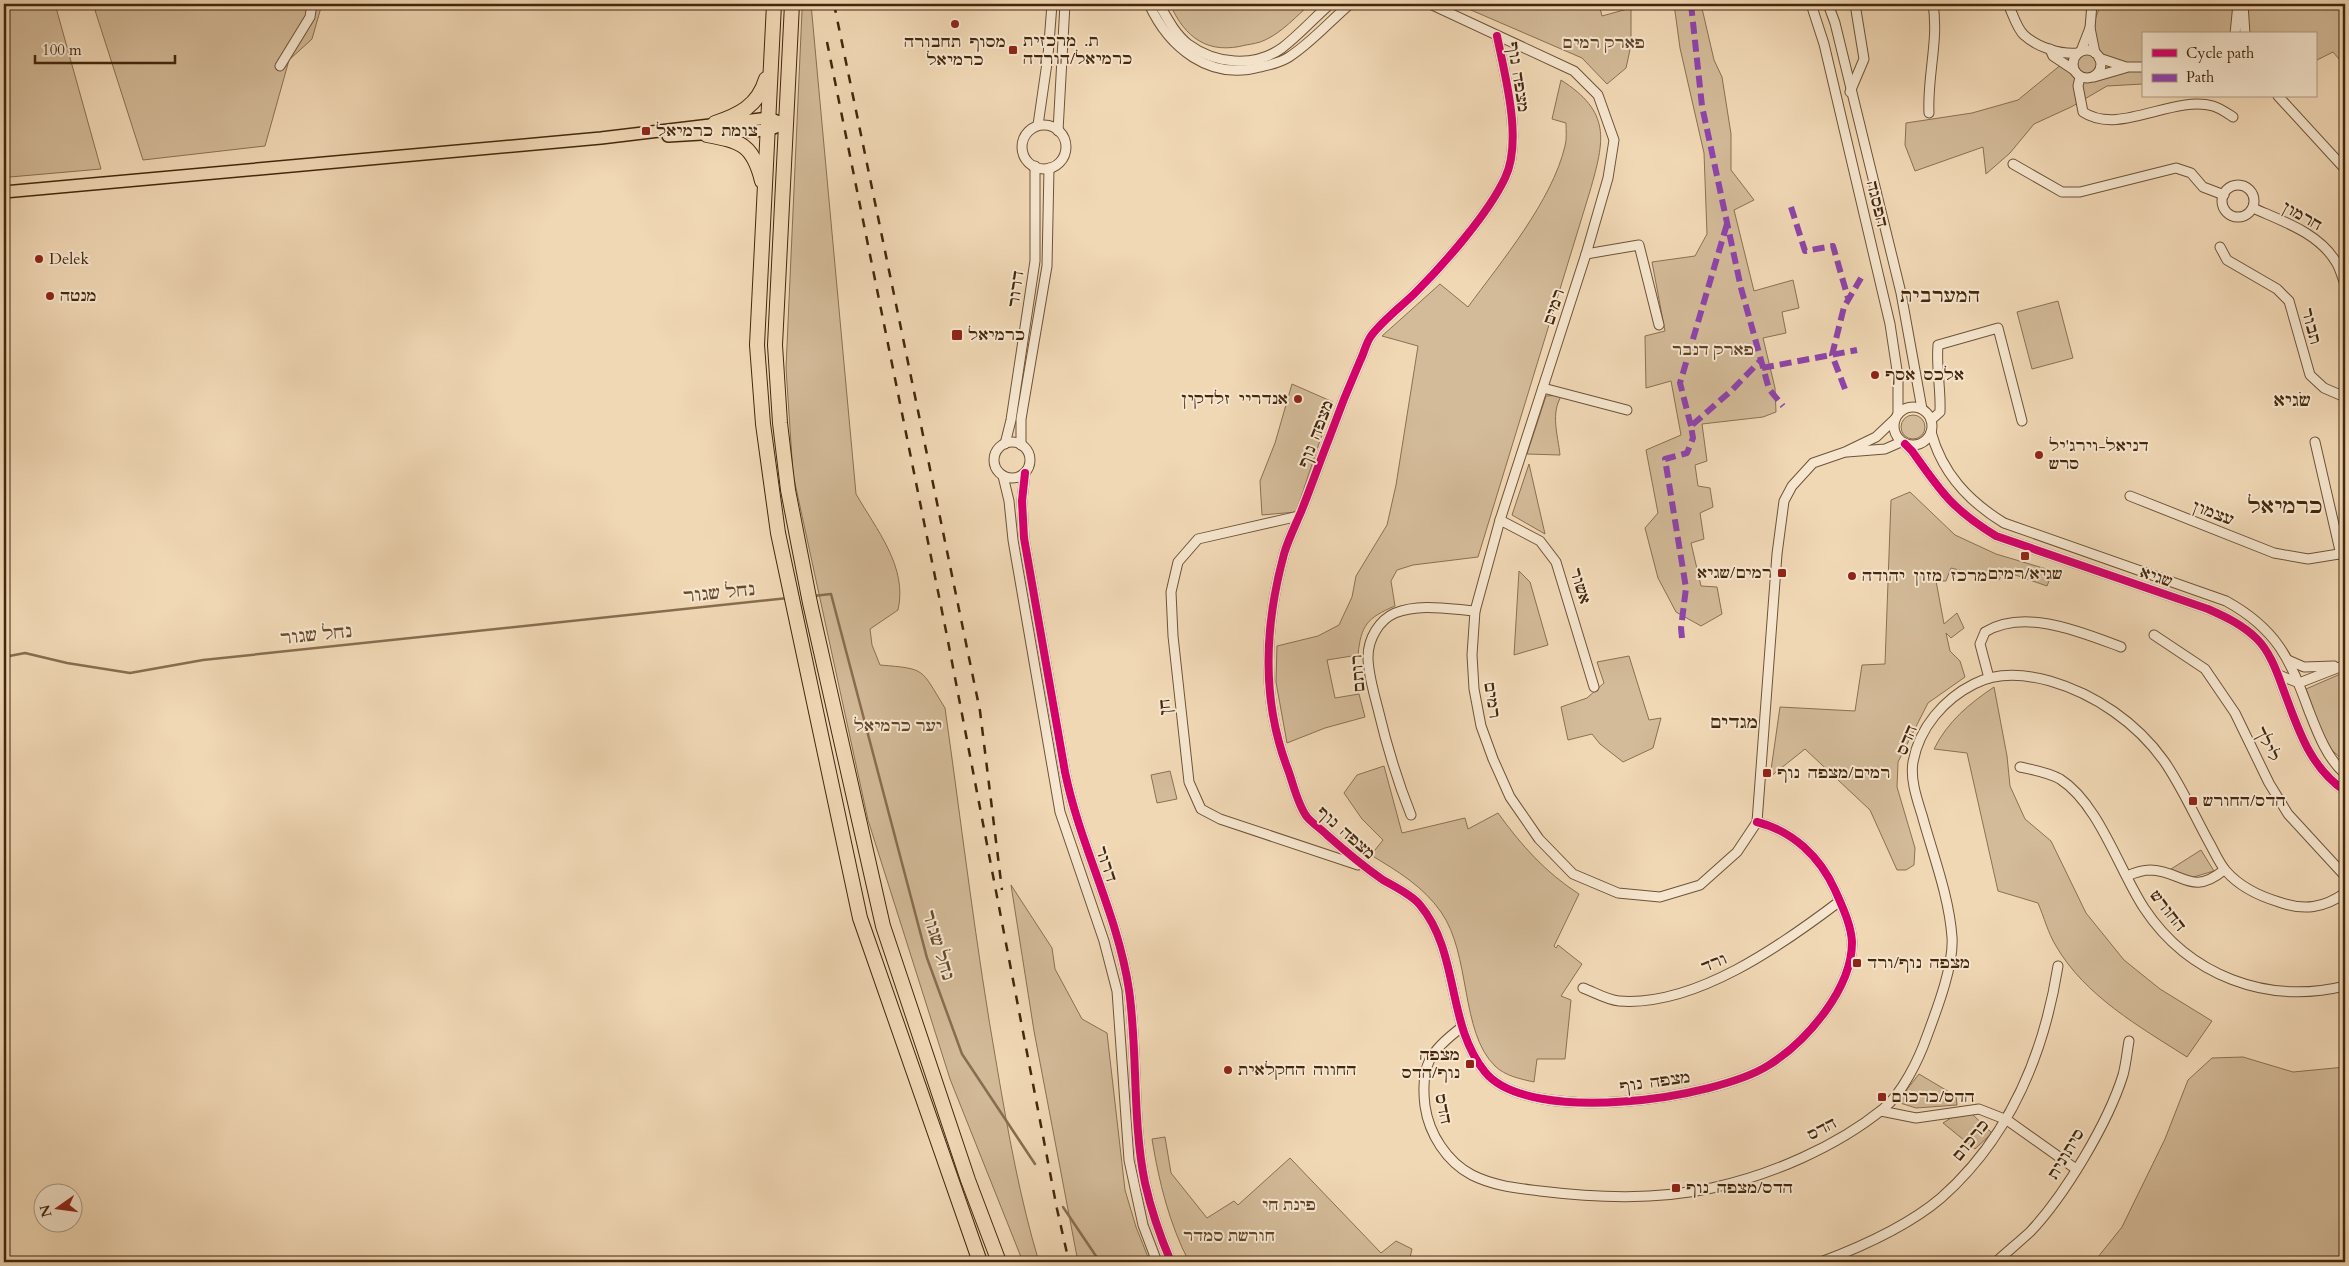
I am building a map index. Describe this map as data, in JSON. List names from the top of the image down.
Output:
{
  "streets": {
    "street": [
      "מצפה נוף",
      "הפסגה",
      "חרמון",
      "דרור",
      "רמים",
      "תבור",
      "עצמון",
      "שגיא",
      "אשור",
      "רותם",
      "חן",
      "הדס",
      "לילך",
      "החורש",
      "ורד",
      "כרכום",
      "סיתונית"
    ]
  },
  "crossings": [
    ["מצפה נוף", "רמים"],
    ["מצפה נוף", "חן"],
    ["מצפה נוף", "הדס"],
    ["מצפה נוף", "ורד"],
    ["הפסגה", "רמים"],
    ["הפסגה", "שגיא"],
    ["רמים", "שגיא"],
    ["רמים", "אשור"],
    ["רמים", "רותם"]
  ],
  "districts": [
    "המערבית",
    "שׂגיא",
    "כרמיאל",
    "מגדים"
  ],
  "water": ["נחל שגור"],
  "parks": [
    "פארק רמים",
    "פארק דנבר",
    "יער כרמיאל",
    "פינת חי",
    "חורשת סמדר"
  ],
  "places": {
    "other": [
      "מסוף תחבורה כרמיאל",
      "Delek",
      "מנטה",
      "אלכס אסף",
      "אנדריי זלדקין",
      "דניאל-וירג'יל סרש",
      "מרכז מזון יהודה",
      "החווה החקלאית"
    ],
    "transit": [
      "ת. מרכזית כרמיאל/הורדה",
      "צומת כרמיאל",
      "כרמיאל",
      "שגיא/רמים",
      "רמים/שגיא",
      "רמים/מצפה נוף",
      "הדס/החורש",
      "מצפה נוף/ורד",
      "מצפה נוף/הדס",
      "הדס/כרכום",
      "הדס/מצפה נוף"
    ]
  },
  "legend": ["Cycle path", "Path"],
  "scale_bar": "100 m",
  "north": "left"
}
